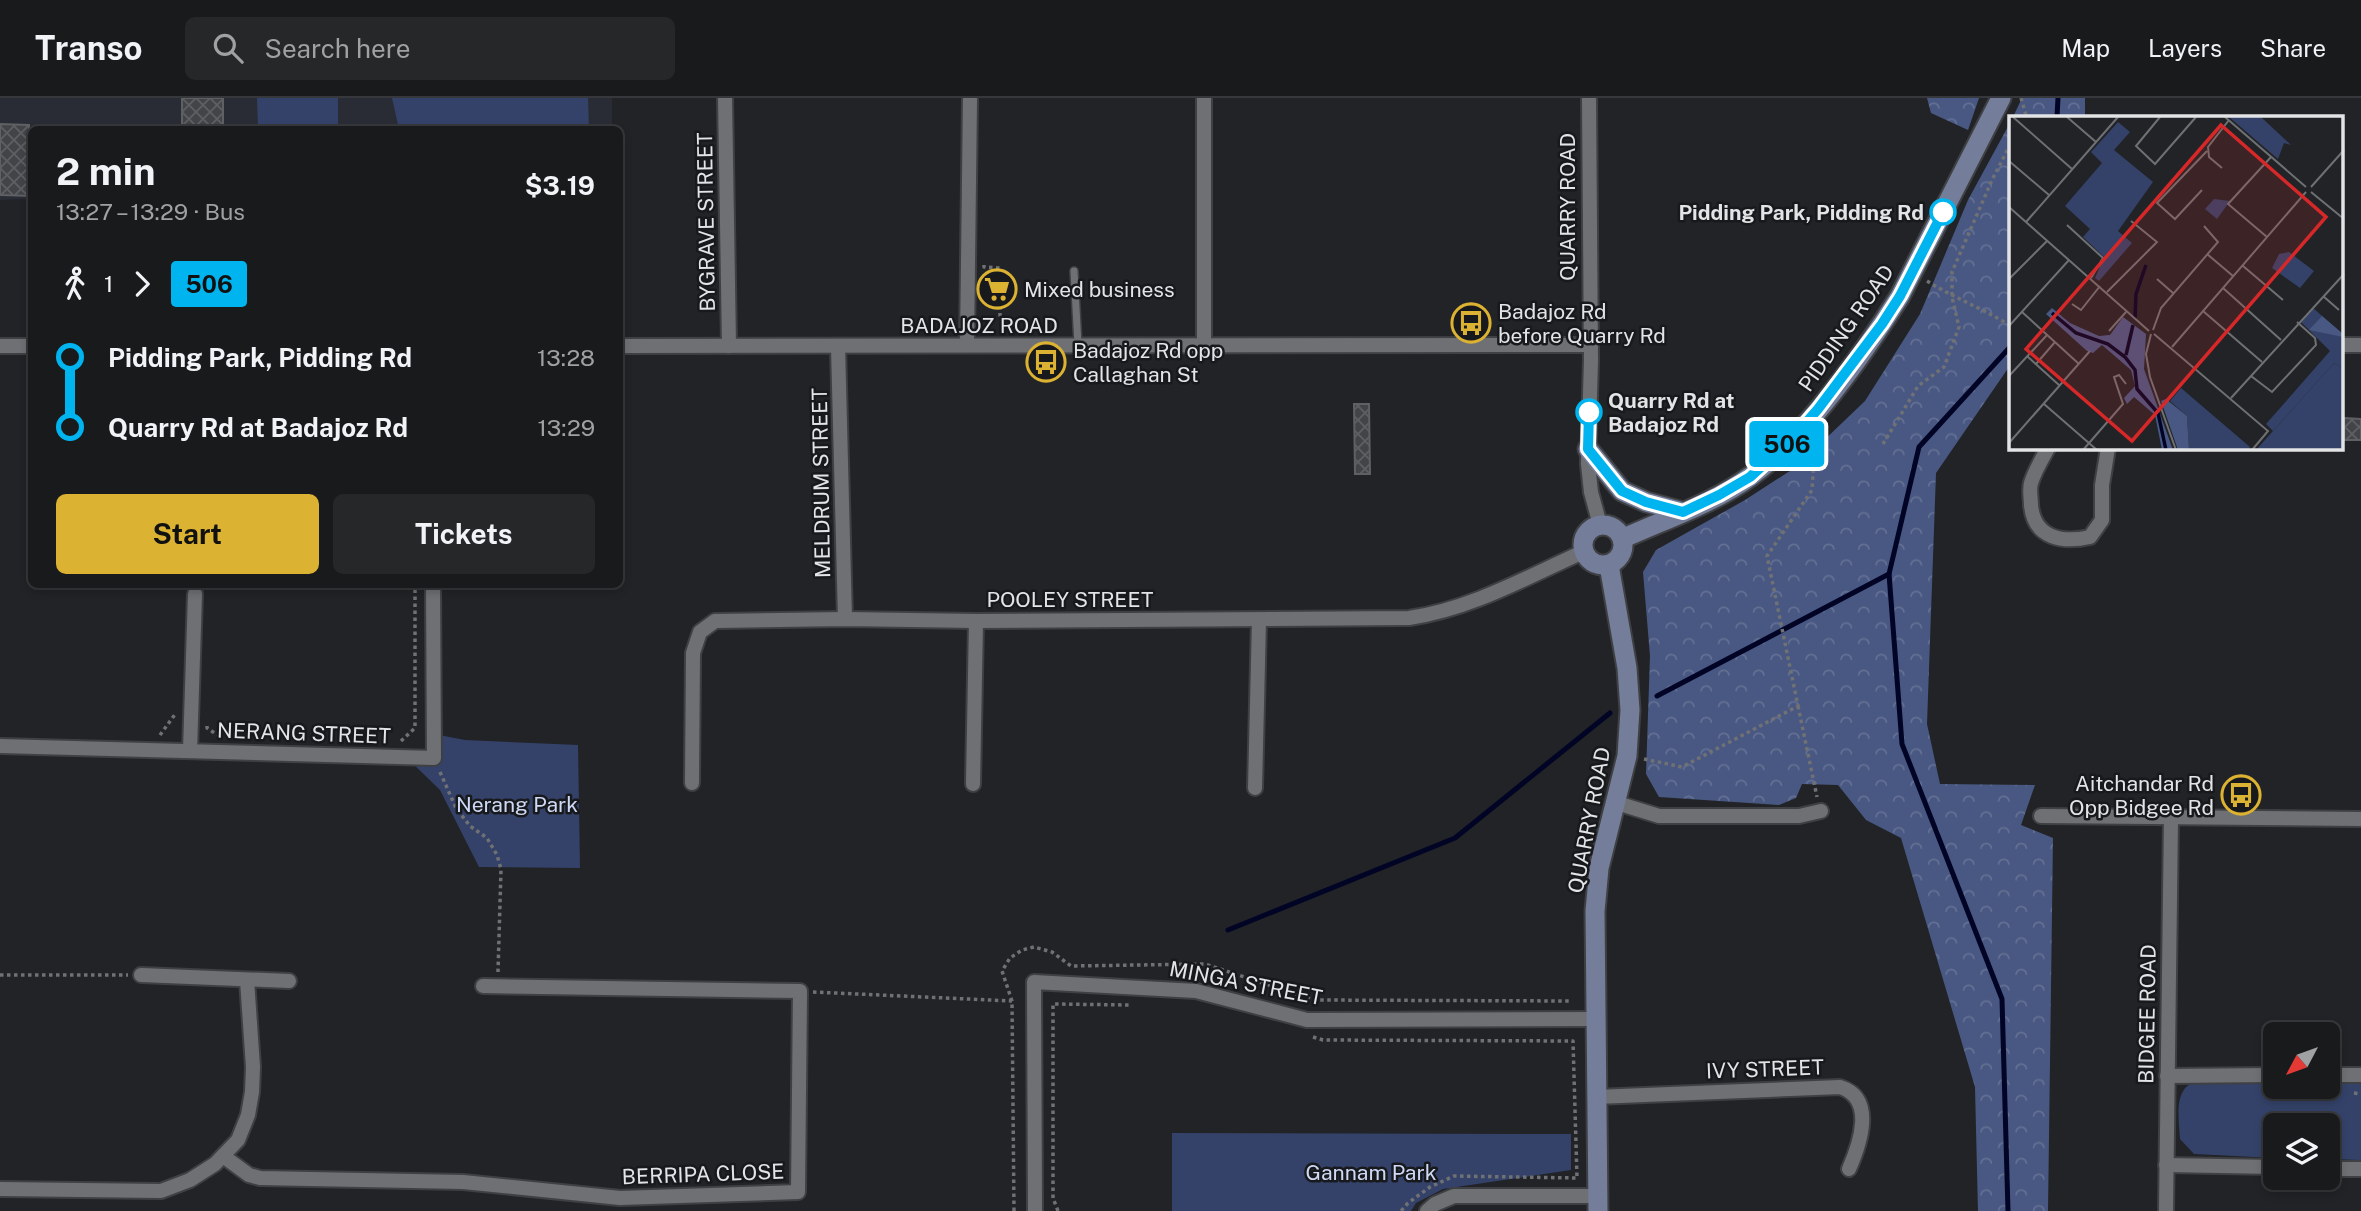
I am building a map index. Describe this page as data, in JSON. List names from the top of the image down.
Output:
{
  "streets": {
    "street": [
      "QUARRY ROAD",
      "BYGRAVE STREET",
      "BADAJOZ ROAD",
      "PIDDING ROAD",
      "MELDRUM STREET",
      "POOLEY STREET",
      "NERANG STREET",
      "MINGA STREET",
      "BIDGEE ROAD",
      "IVY STREET",
      "BERRIPA CLOSE"
    ]
  },
  "crossings": [
    ["QUARRY ROAD", "BADAJOZ ROAD"],
    ["QUARRY ROAD", "PIDDING ROAD"],
    ["QUARRY ROAD", "POOLEY STREET"],
    ["QUARRY ROAD", "MINGA STREET"],
    ["QUARRY ROAD", "IVY STREET"],
    ["BYGRAVE STREET", "BADAJOZ ROAD"],
    ["BADAJOZ ROAD", "MELDRUM STREET"],
    ["PIDDING ROAD", "POOLEY STREET"],
    ["MELDRUM STREET", "POOLEY STREET"]
  ],
  "parks": ["Nerang Park", "Gannam Park"],
  "places": {
    "other": ["Pidding Park, Pidding Rd", "Quarry Rd at Badajoz Rd"],
    "supermarket": ["Mixed business"],
    "bus stop": ["Badajoz Rd before Quarry Rd", "Badajoz Rd opp Callaghan St", "Aitchandar Rd Opp Bidgee Rd"]
  },
  "lines": ["bus line 506"],
  "north": "bottom left",
  "page": {
    "header": "Transo",
    "search": "Search here",
    "nav": ["Map", "Layers", "Share"],
    "on_map": "506",
    "heading": ["2 min", "13:27 – 13:29 · Bus", "$3.19"],
    "legs": ["1", "506"],
    "list": [
      {
        "name": "Pidding Park, Pidding Rd",
        "value": "13:28"
      },
      {
        "name": "Quarry Rd at Badajoz Rd",
        "value": "13:29"
      }
    ],
    "buttons": ["Start", "Tickets"]
  }
}
